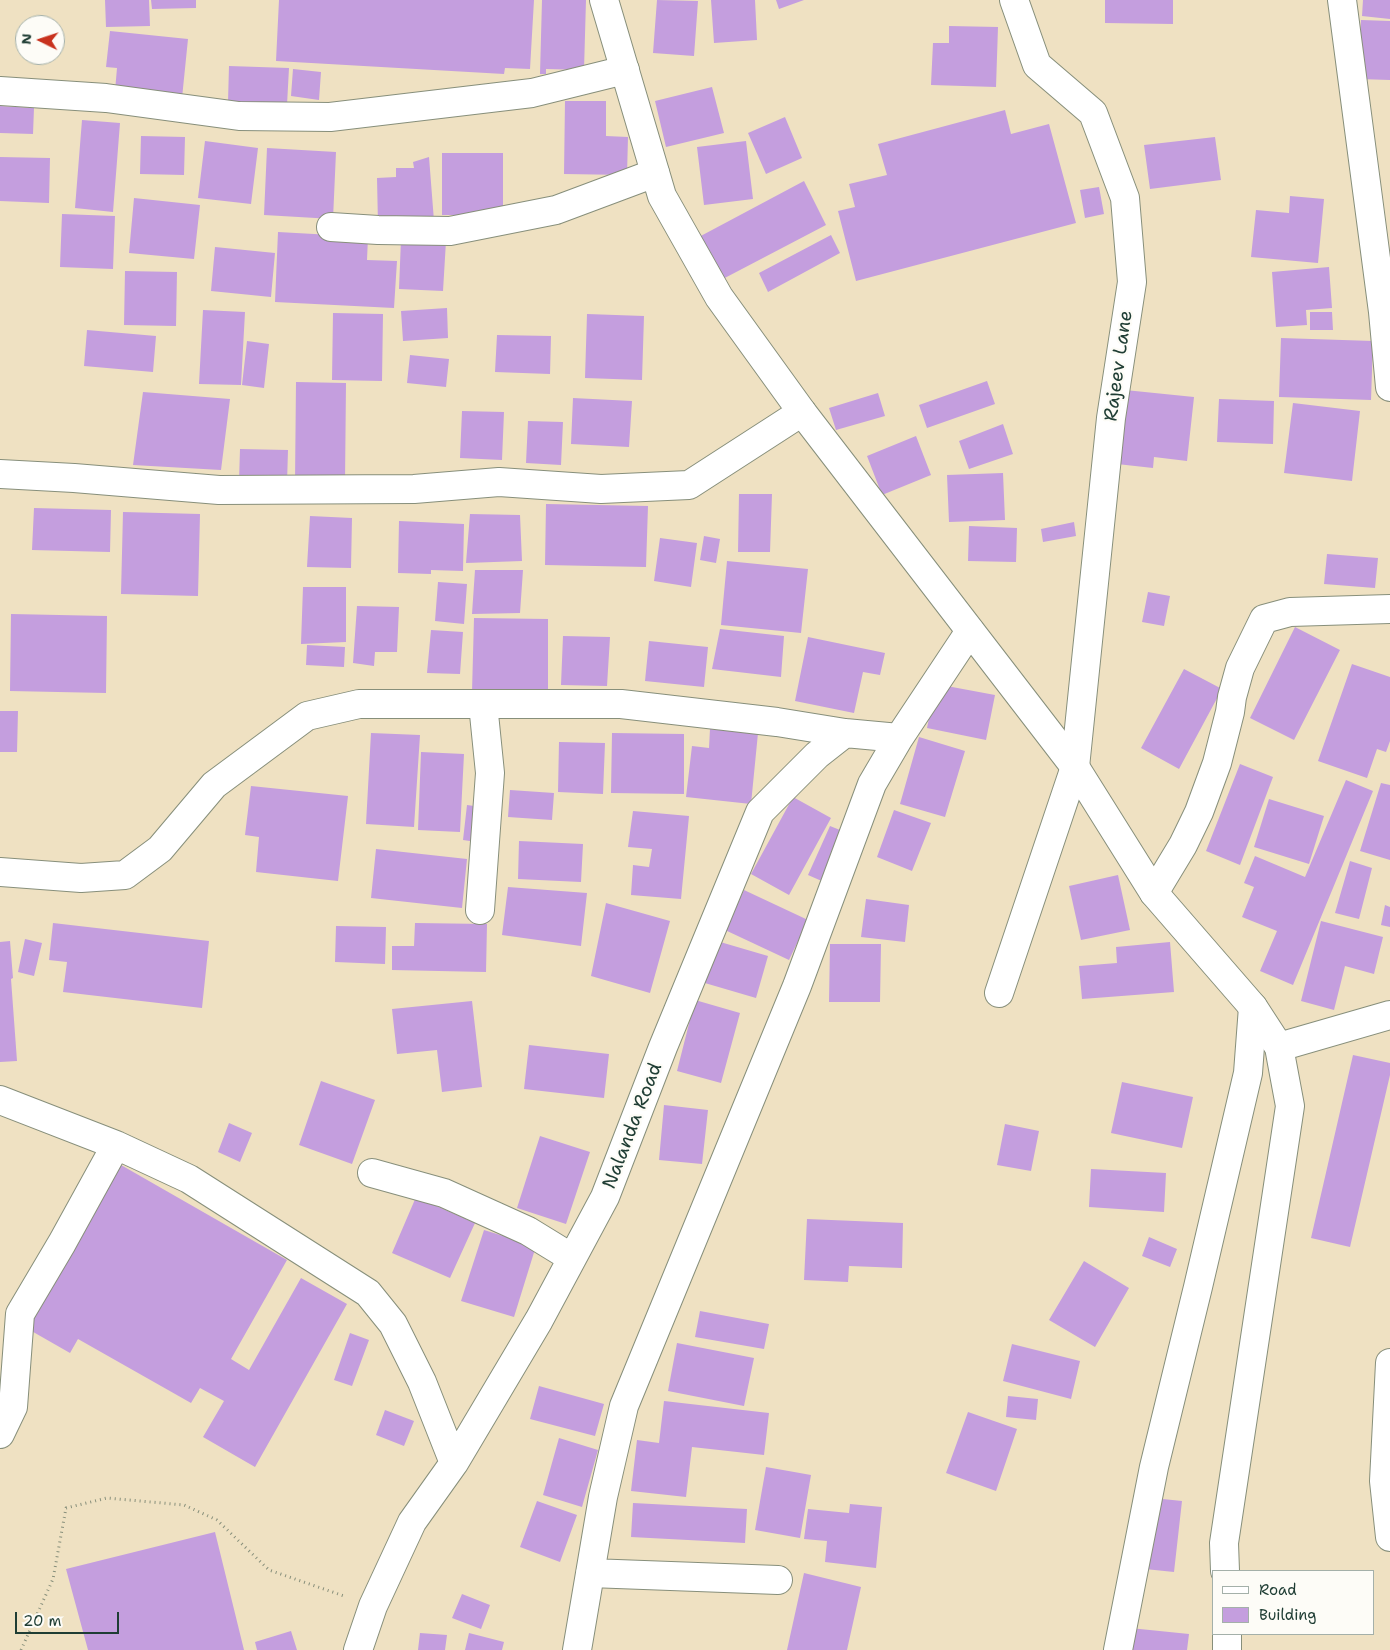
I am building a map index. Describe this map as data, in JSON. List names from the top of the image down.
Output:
{
  "streets": {
    "street": ["Rajeev Lane", "Nalanda Road"]
  },
  "legend": ["Road", "Building"],
  "scale_bar": "20 m",
  "north": "left"
}
